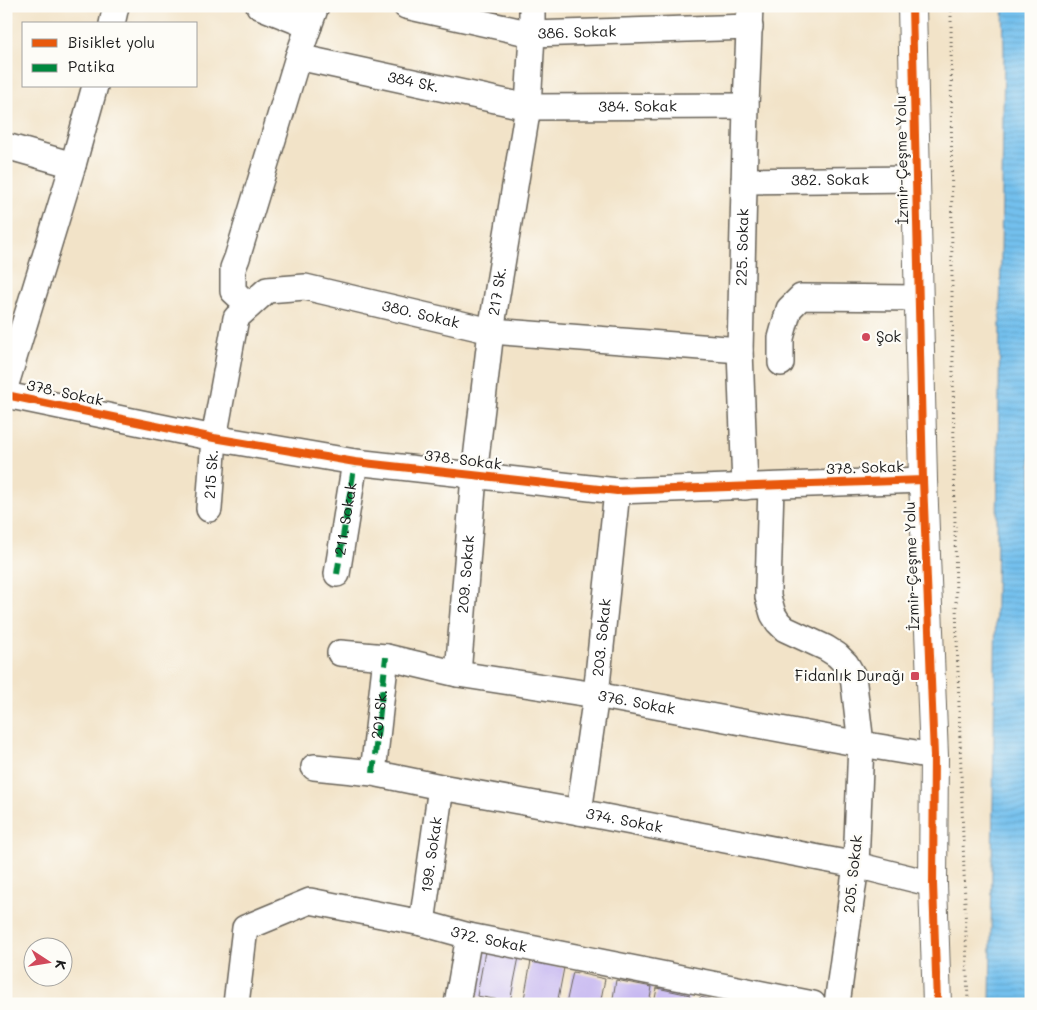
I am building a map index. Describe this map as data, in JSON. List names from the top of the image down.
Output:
{
  "streets": {
    "highway": ["İzmir-Çeşme Yolu"],
    "street": [
      "386. Sokak",
      "384 Sk.",
      "384. Sokak",
      "382. Sokak",
      "225. Sokak",
      "217 Sk.",
      "380. Sokak",
      "378. Sokak",
      "215 Sk.",
      "211. Sokak",
      "209. Sokak",
      "203. Sokak",
      "376. Sokak",
      "201 Sk.",
      "374. Sokak",
      "199. Sokak",
      "205. Sokak",
      "372. Sokak"
    ]
  },
  "crossings": [
    ["386. Sokak", "225. Sokak"],
    ["386. Sokak", "217 Sk."],
    ["384 Sk.", "384. Sokak"],
    ["384 Sk.", "217 Sk."],
    ["384. Sokak", "225. Sokak"],
    ["384. Sokak", "217 Sk."],
    ["İzmir-Çeşme Yolu", "382. Sokak"],
    ["İzmir-Çeşme Yolu", "378. Sokak"],
    ["İzmir-Çeşme Yolu", "376. Sokak"],
    ["İzmir-Çeşme Yolu", "374. Sokak"],
    ["382. Sokak", "225. Sokak"],
    ["225. Sokak", "380. Sokak"],
    ["225. Sokak", "378. Sokak"],
    ["217 Sk.", "380. Sokak"],
    ["217 Sk.", "378. Sokak"],
    ["217 Sk.", "209. Sokak"],
    ["380. Sokak", "378. Sokak"],
    ["380. Sokak", "215 Sk."],
    ["378. Sokak", "215 Sk."],
    ["378. Sokak", "211. Sokak"],
    ["378. Sokak", "209. Sokak"],
    ["378. Sokak", "203. Sokak"],
    ["378. Sokak", "205. Sokak"],
    ["209. Sokak", "376. Sokak"],
    ["203. Sokak", "376. Sokak"],
    ["203. Sokak", "374. Sokak"],
    ["376. Sokak", "201 Sk."],
    ["376. Sokak", "205. Sokak"],
    ["201 Sk.", "374. Sokak"],
    ["374. Sokak", "199. Sokak"],
    ["374. Sokak", "205. Sokak"],
    ["199. Sokak", "372. Sokak"]
  ],
  "places": {
    "other": ["Şok"],
    "transit": ["Fidanlık Durağı"]
  },
  "legend": ["Bisiklet yolu", "Patika"],
  "north": "right"
}
